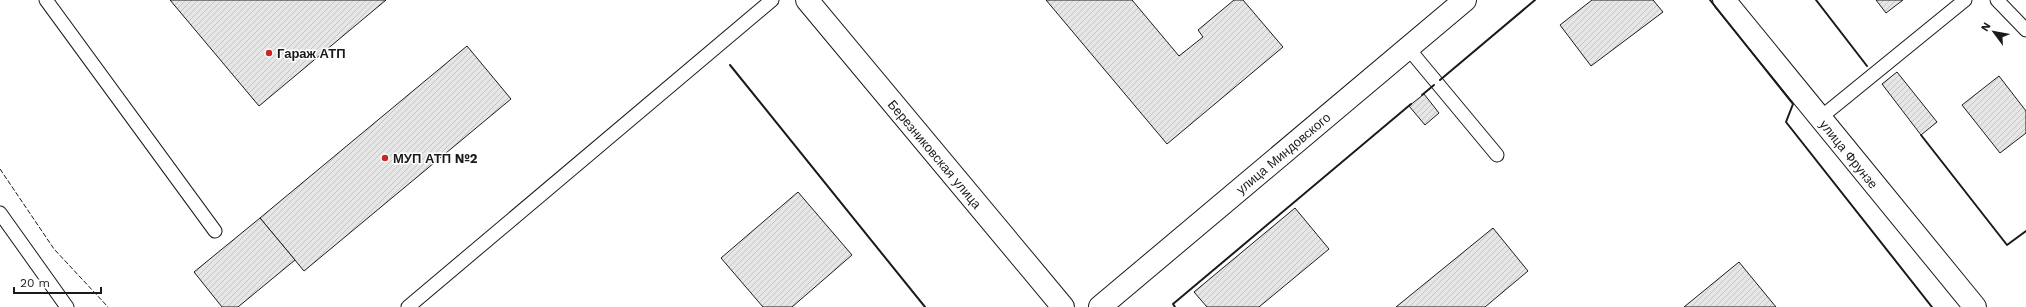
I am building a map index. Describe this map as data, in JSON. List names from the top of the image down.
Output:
{
  "streets": {
    "street": ["улица Миндовского", "Березниковская улица", "улица Фрунзе"]
  },
  "places": ["Гараж АТП", "МУП АТП №2"],
  "scale_bar": "20 m",
  "north": "top left"
}
